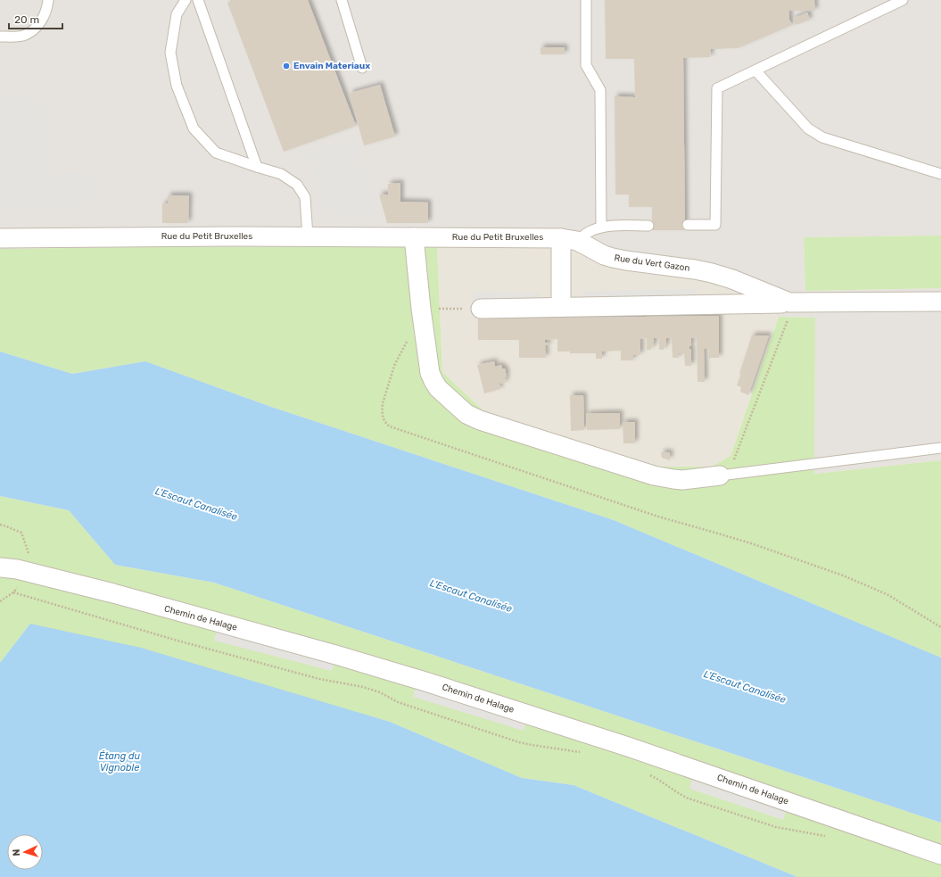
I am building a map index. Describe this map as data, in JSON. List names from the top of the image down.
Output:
{
  "streets": {
    "street": ["Rue du Petit Bruxelles", "Rue du Vert Gazon", "Chemin de Halage"]
  },
  "crossings": [
    ["Rue du Petit Bruxelles", "Rue du Vert Gazon"]
  ],
  "water": ["L'Escaut Canalisée", "Étang du Vignoble"],
  "places": ["Envain Materiaux"],
  "scale_bar": "20 m",
  "north": "left"
}
